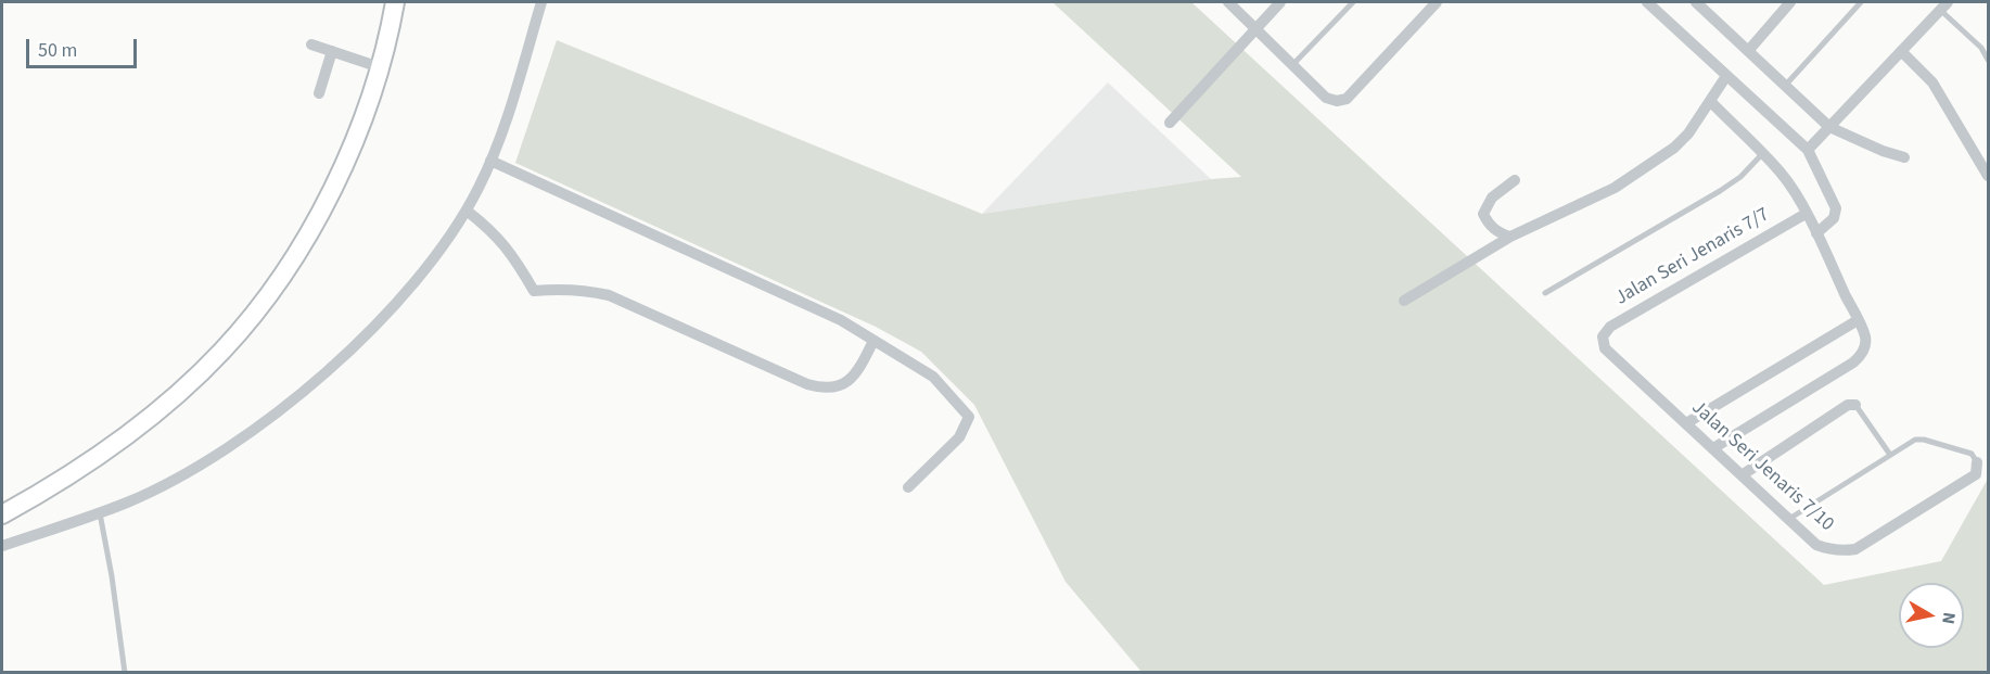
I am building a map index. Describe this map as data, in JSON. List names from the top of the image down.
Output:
{
  "streets": {
    "street": ["Jalan Seri Jenaris 7/7", "Jalan Seri Jenaris 7/10"]
  },
  "crossings": [
    ["Jalan Seri Jenaris 7/7", "Jalan Seri Jenaris 7/10"]
  ],
  "scale_bar": "50 m",
  "north": "right"
}
